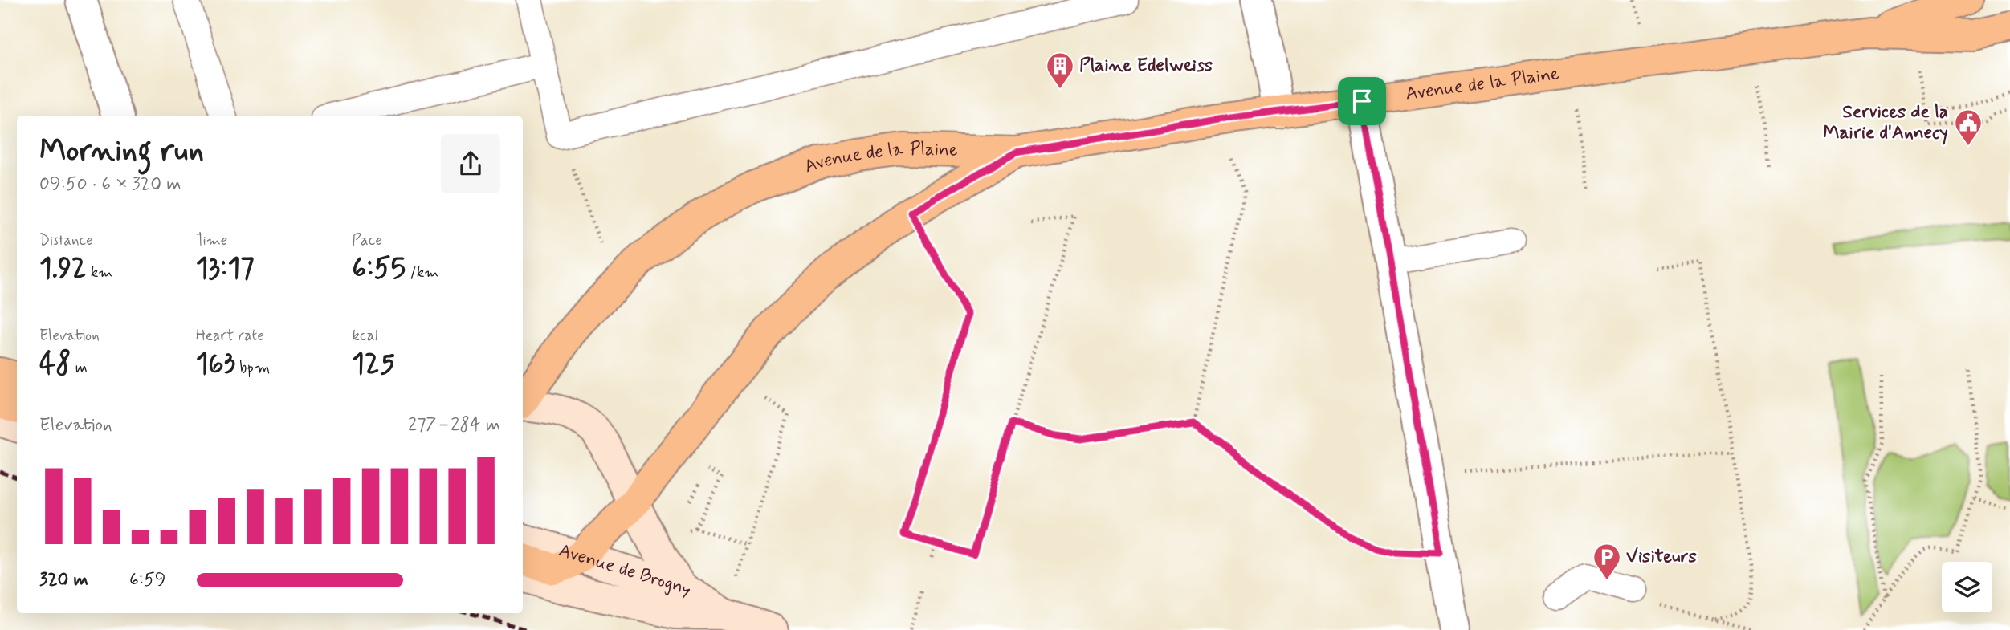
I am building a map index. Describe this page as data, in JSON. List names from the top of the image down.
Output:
{
  "streets": {
    "main road": ["Avenue de la Plaine", "Avenue de Brogny"]
  },
  "places": {
    "building": ["Plaine Edelweiss"],
    "public building": ["Services de la Mairie d'Annecy"],
    "parking": ["Visiteurs"]
  },
  "page": {
    "heading": ["Morning run", "09:50 · 6 × 320 m"],
    "stats": [
      ["Distance", "1.92 km"],
      ["Time", "13:17"],
      ["Pace", "6:55 /km"],
      ["Elevation", "48 m"],
      ["Heart rate", "163 bpm"],
      ["kcal", "125"]
    ],
    "chart": ["Elevation", "277–284 m"],
    "list": [
      {
        "name": "320 m",
        "note": "6:59"
      }
    ]
  }
}
